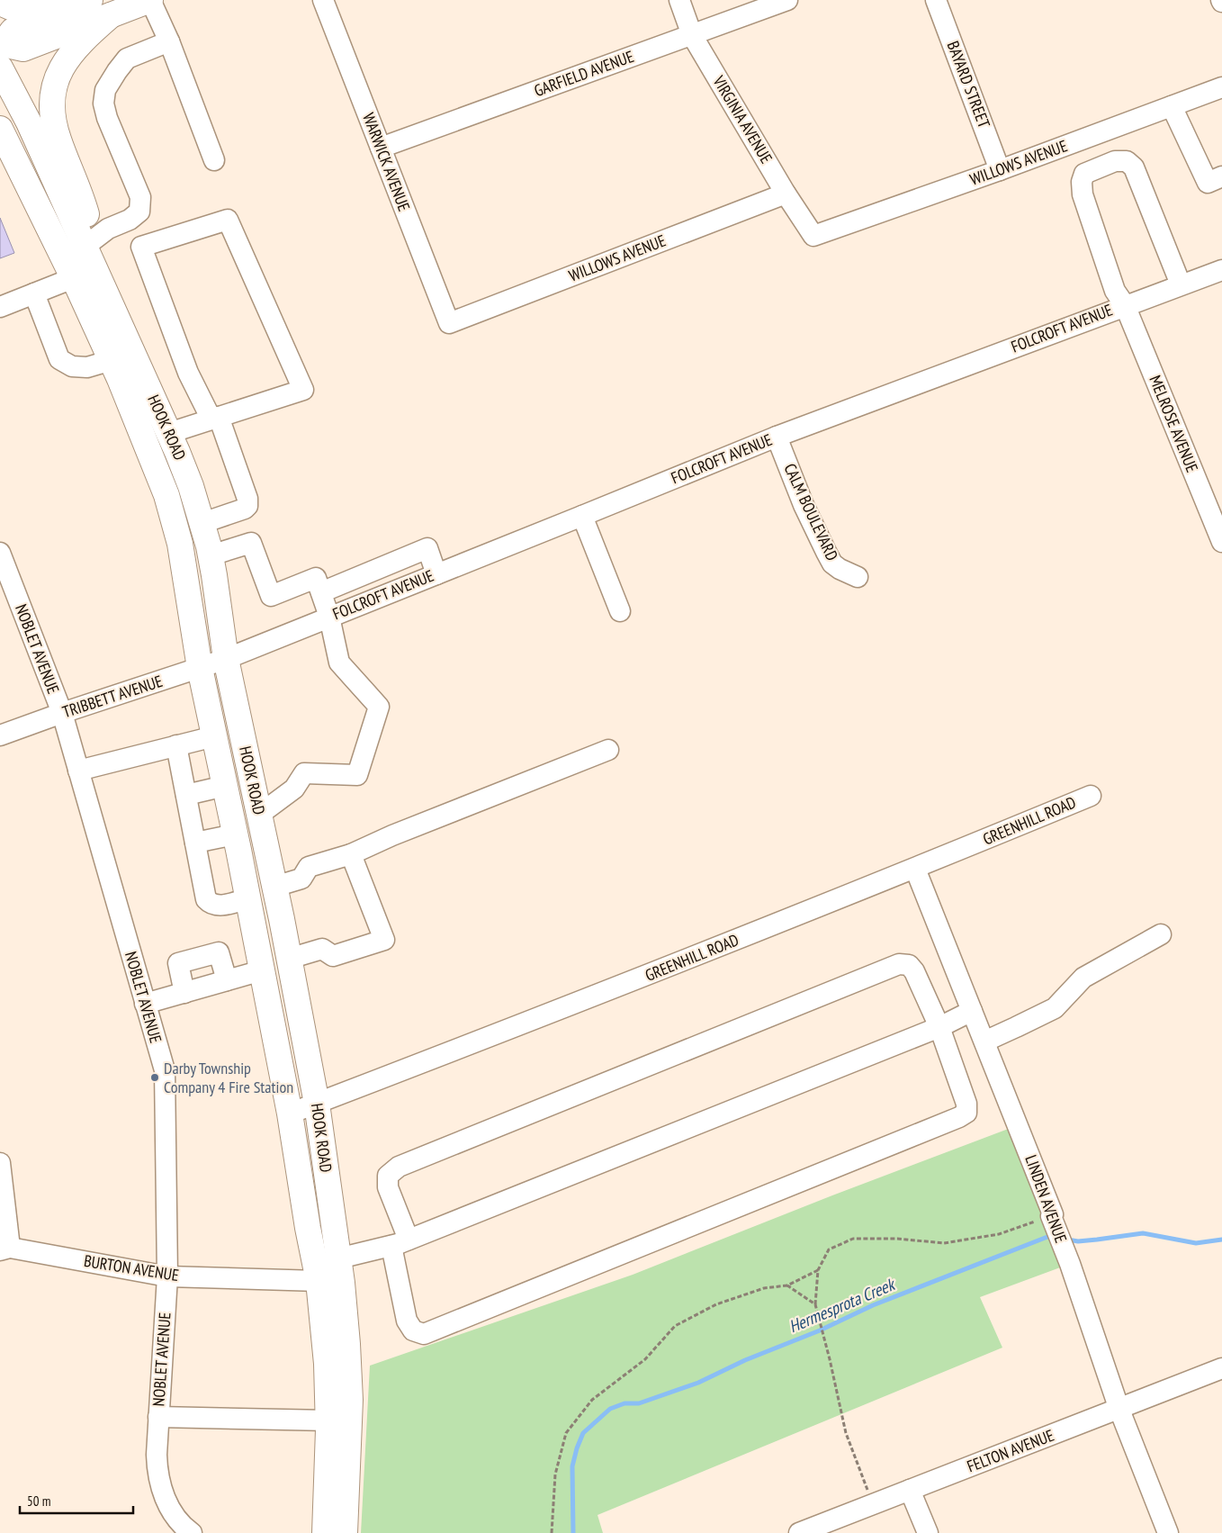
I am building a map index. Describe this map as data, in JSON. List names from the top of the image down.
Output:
{
  "streets": {
    "main road": ["HOOK ROAD"],
    "street": [
      "GARFIELD AVENUE",
      "BAYARD STREET",
      "VIRGINIA AVENUE",
      "WARWICK AVENUE",
      "WILLOWS AVENUE",
      "FOLCROFT AVENUE",
      "MELROSE AVENUE",
      "CALM BOULEVARD",
      "NOBLET AVENUE",
      "TRIBBETT AVENUE",
      "GREENHILL ROAD",
      "LINDEN AVENUE",
      "BURTON AVENUE",
      "FELTON AVENUE"
    ]
  },
  "crossings": [
    ["GARFIELD AVENUE", "VIRGINIA AVENUE"],
    ["GARFIELD AVENUE", "WARWICK AVENUE"],
    ["BAYARD STREET", "WILLOWS AVENUE"],
    ["VIRGINIA AVENUE", "WILLOWS AVENUE"],
    ["WARWICK AVENUE", "WILLOWS AVENUE"],
    ["FOLCROFT AVENUE", "MELROSE AVENUE"],
    ["FOLCROFT AVENUE", "HOOK ROAD"],
    ["FOLCROFT AVENUE", "CALM BOULEVARD"],
    ["FOLCROFT AVENUE", "TRIBBETT AVENUE"],
    ["HOOK ROAD", "TRIBBETT AVENUE"],
    ["HOOK ROAD", "GREENHILL ROAD"],
    ["HOOK ROAD", "BURTON AVENUE"],
    ["NOBLET AVENUE", "TRIBBETT AVENUE"],
    ["NOBLET AVENUE", "BURTON AVENUE"],
    ["GREENHILL ROAD", "LINDEN AVENUE"],
    ["LINDEN AVENUE", "FELTON AVENUE"]
  ],
  "water": ["Hermesprota Creek"],
  "places": ["Darby Township Company 4 Fire Station"],
  "scale_bar": "50 m"
}
